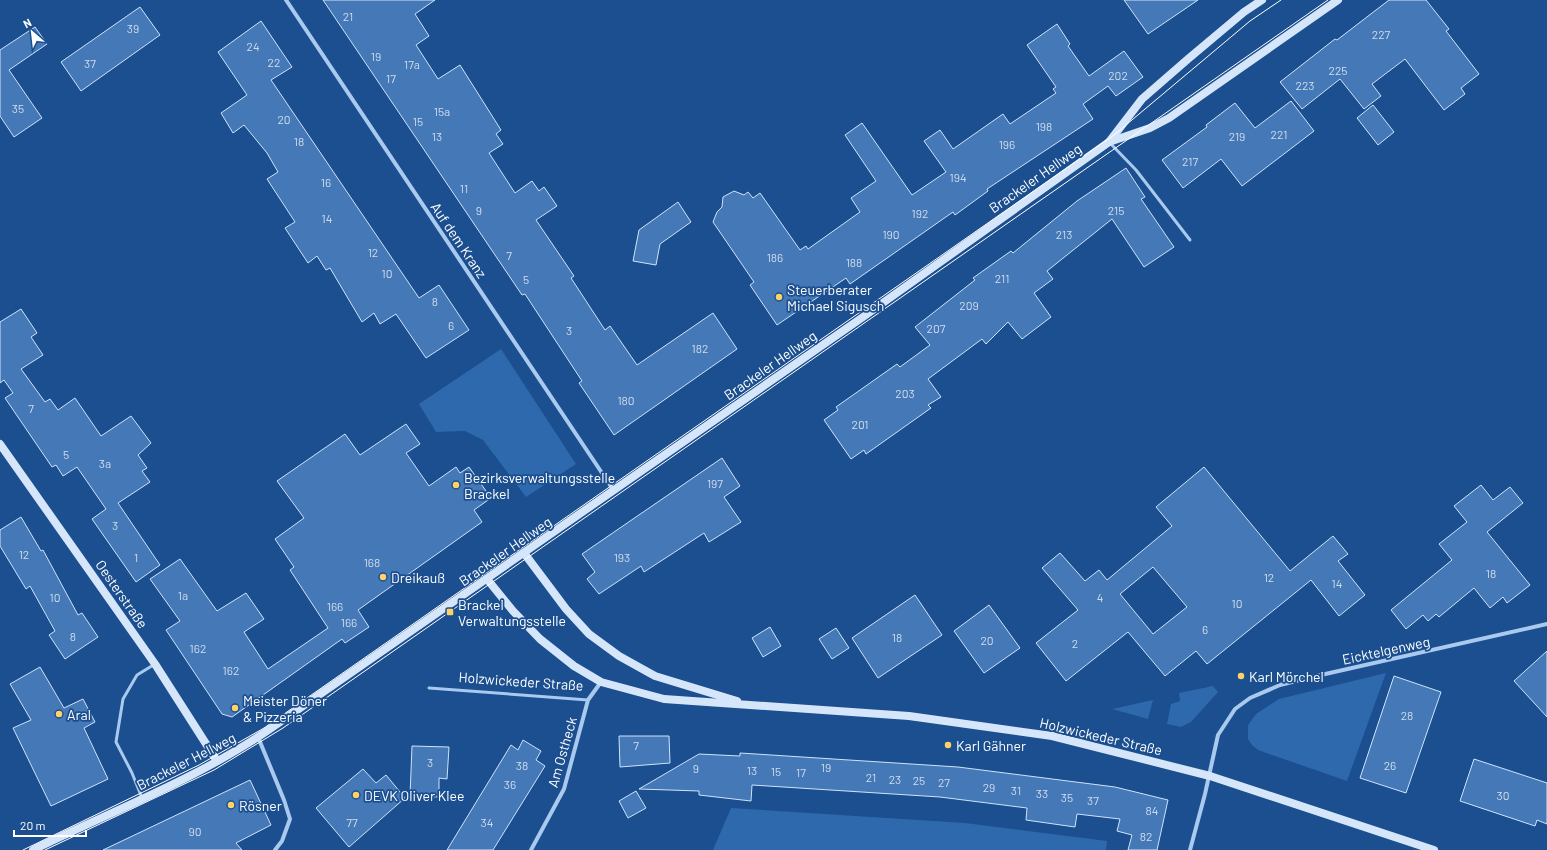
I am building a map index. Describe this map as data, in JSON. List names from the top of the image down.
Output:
{
  "streets": {
    "main road": ["Brackeler Hellweg", "Oesterstraße", "Holzwickeder Straße"],
    "street": ["Auf dem Kranz", "Eicktelgenweg", "Am Ostheck"]
  },
  "crossings": [
    ["Brackeler Hellweg", "Auf dem Kranz"],
    ["Brackeler Hellweg", "Oesterstraße"],
    ["Brackeler Hellweg", "Holzwickeder Straße"],
    ["Eicktelgenweg", "Holzwickeder Straße"],
    ["Holzwickeder Straße", "Am Ostheck"]
  ],
  "places": {
    "other": [
      "Steuerberater Michael Sigusch",
      "Bezirksverwaltungsstelle Brackel",
      "Dreikauß",
      "Karl Mörchel",
      "Meister Döner & Pizzeria",
      "Aral",
      "Karl Gähner",
      "DEVK Oliver Klee",
      "Rösner"
    ],
    "transit": ["Brackel Verwaltungsstelle"]
  },
  "house_numbers": [
    "21",
    "39",
    "227",
    "24",
    "19",
    "22",
    "37",
    "17a",
    "225",
    "202",
    "17",
    "223",
    "35",
    "15a",
    "20",
    "15",
    "198",
    "221",
    "13",
    "219",
    "18",
    "196",
    "217",
    "194",
    "16",
    "11",
    "9",
    "215",
    "192",
    "14",
    "190",
    "213",
    "12",
    "7",
    "186",
    "188",
    "10",
    "211",
    "5",
    "8",
    "209",
    "6",
    "207",
    "3",
    "182",
    "203",
    "180",
    "7",
    "201",
    "5",
    "3a",
    "197",
    "3",
    "12",
    "1",
    "193",
    "168",
    "18",
    "12",
    "14",
    "1a",
    "10",
    "4",
    "10",
    "166",
    "166",
    "6",
    "8",
    "18",
    "20",
    "2",
    "162",
    "162",
    "28",
    "7",
    "3",
    "38",
    "26",
    "19",
    "9",
    "13",
    "15",
    "17",
    "21",
    "23",
    "25",
    "27",
    "36",
    "29",
    "31",
    "33",
    "30",
    "35",
    "37",
    "84",
    "77",
    "34",
    "90",
    "82"
  ],
  "scale_bar": "20 m",
  "north": "top left"
}
